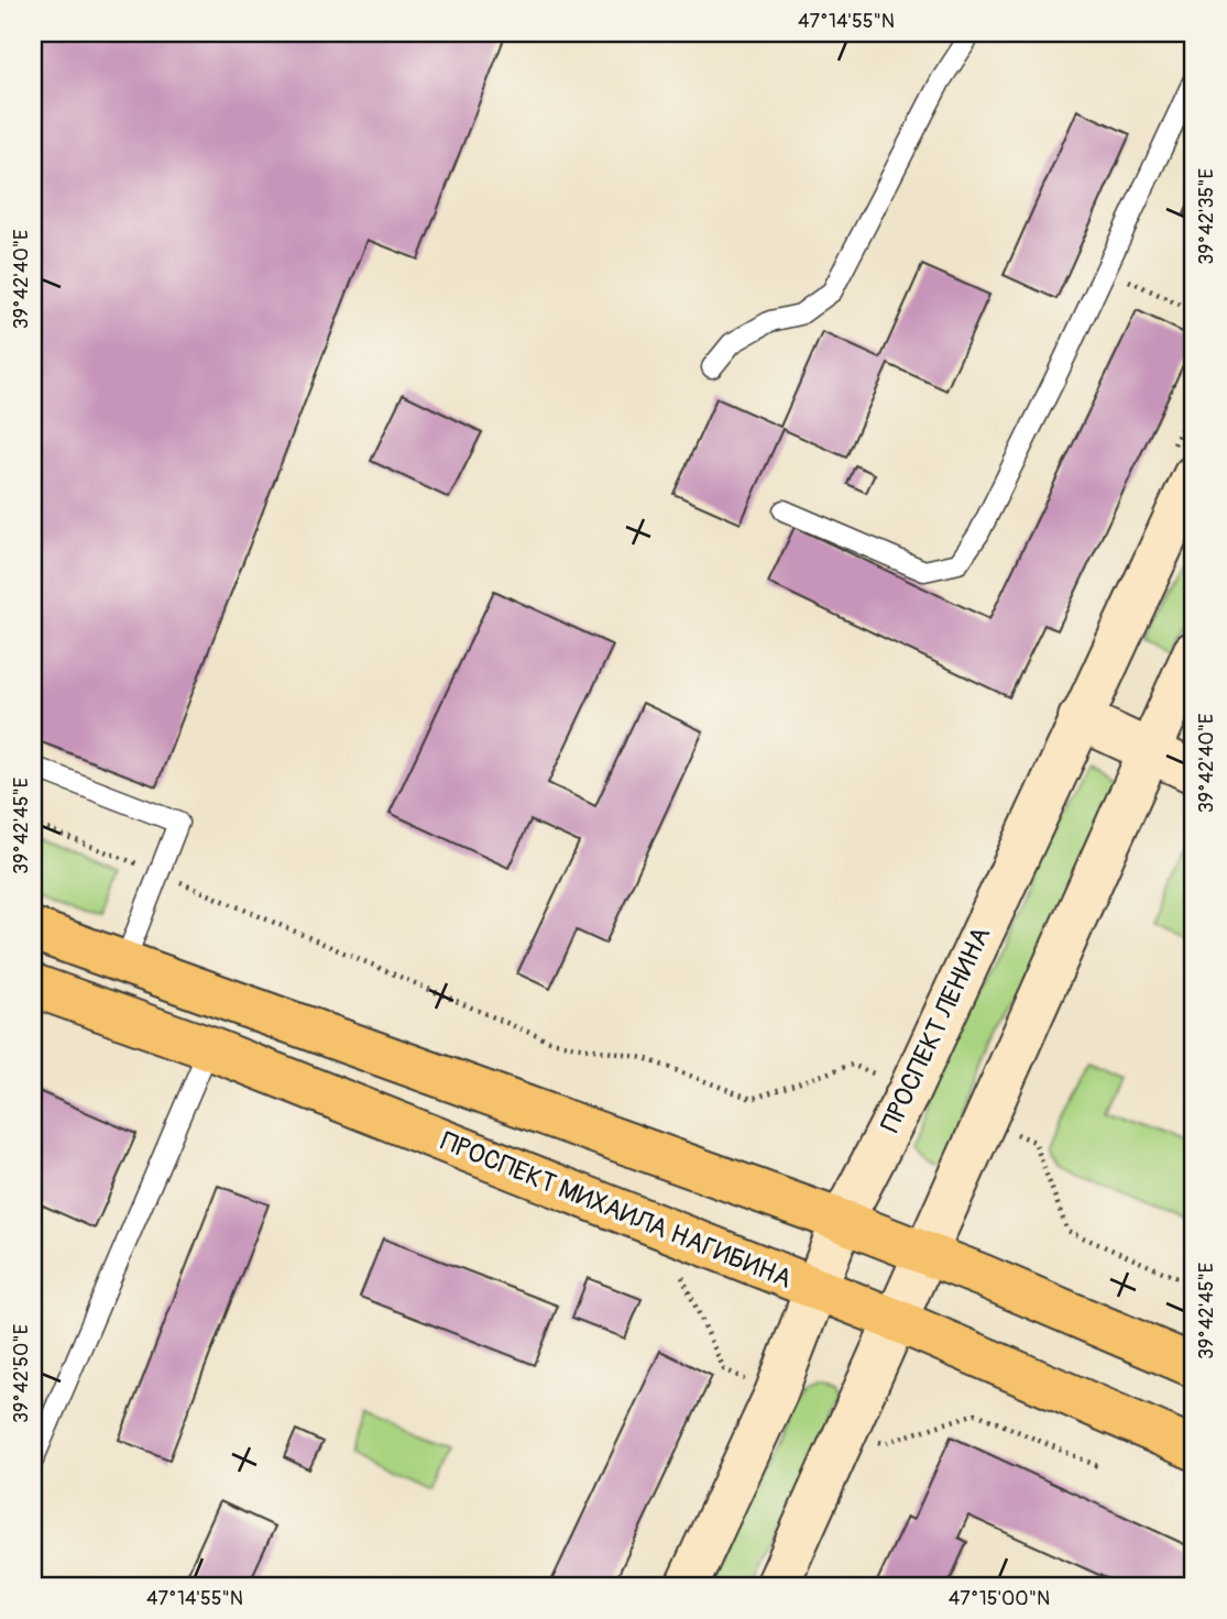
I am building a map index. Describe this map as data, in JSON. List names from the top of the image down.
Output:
{
  "streets": {
    "main road": ["ПРОСПЕКТ ЛЕНИНА", "ПРОСПЕКТ МИХАИЛА НАГИБИНА"]
  },
  "crossings": [
    ["ПРОСПЕКТ ЛЕНИНА", "ПРОСПЕКТ МИХАИЛА НАГИБИНА"]
  ],
  "coordinates": [
    "47°14'55\"N",
    "39°42'35\"E",
    "39°42'40\"E",
    "39°42'45\"E",
    "39°42'50\"E",
    "47°15'00\"N"
  ]
}
